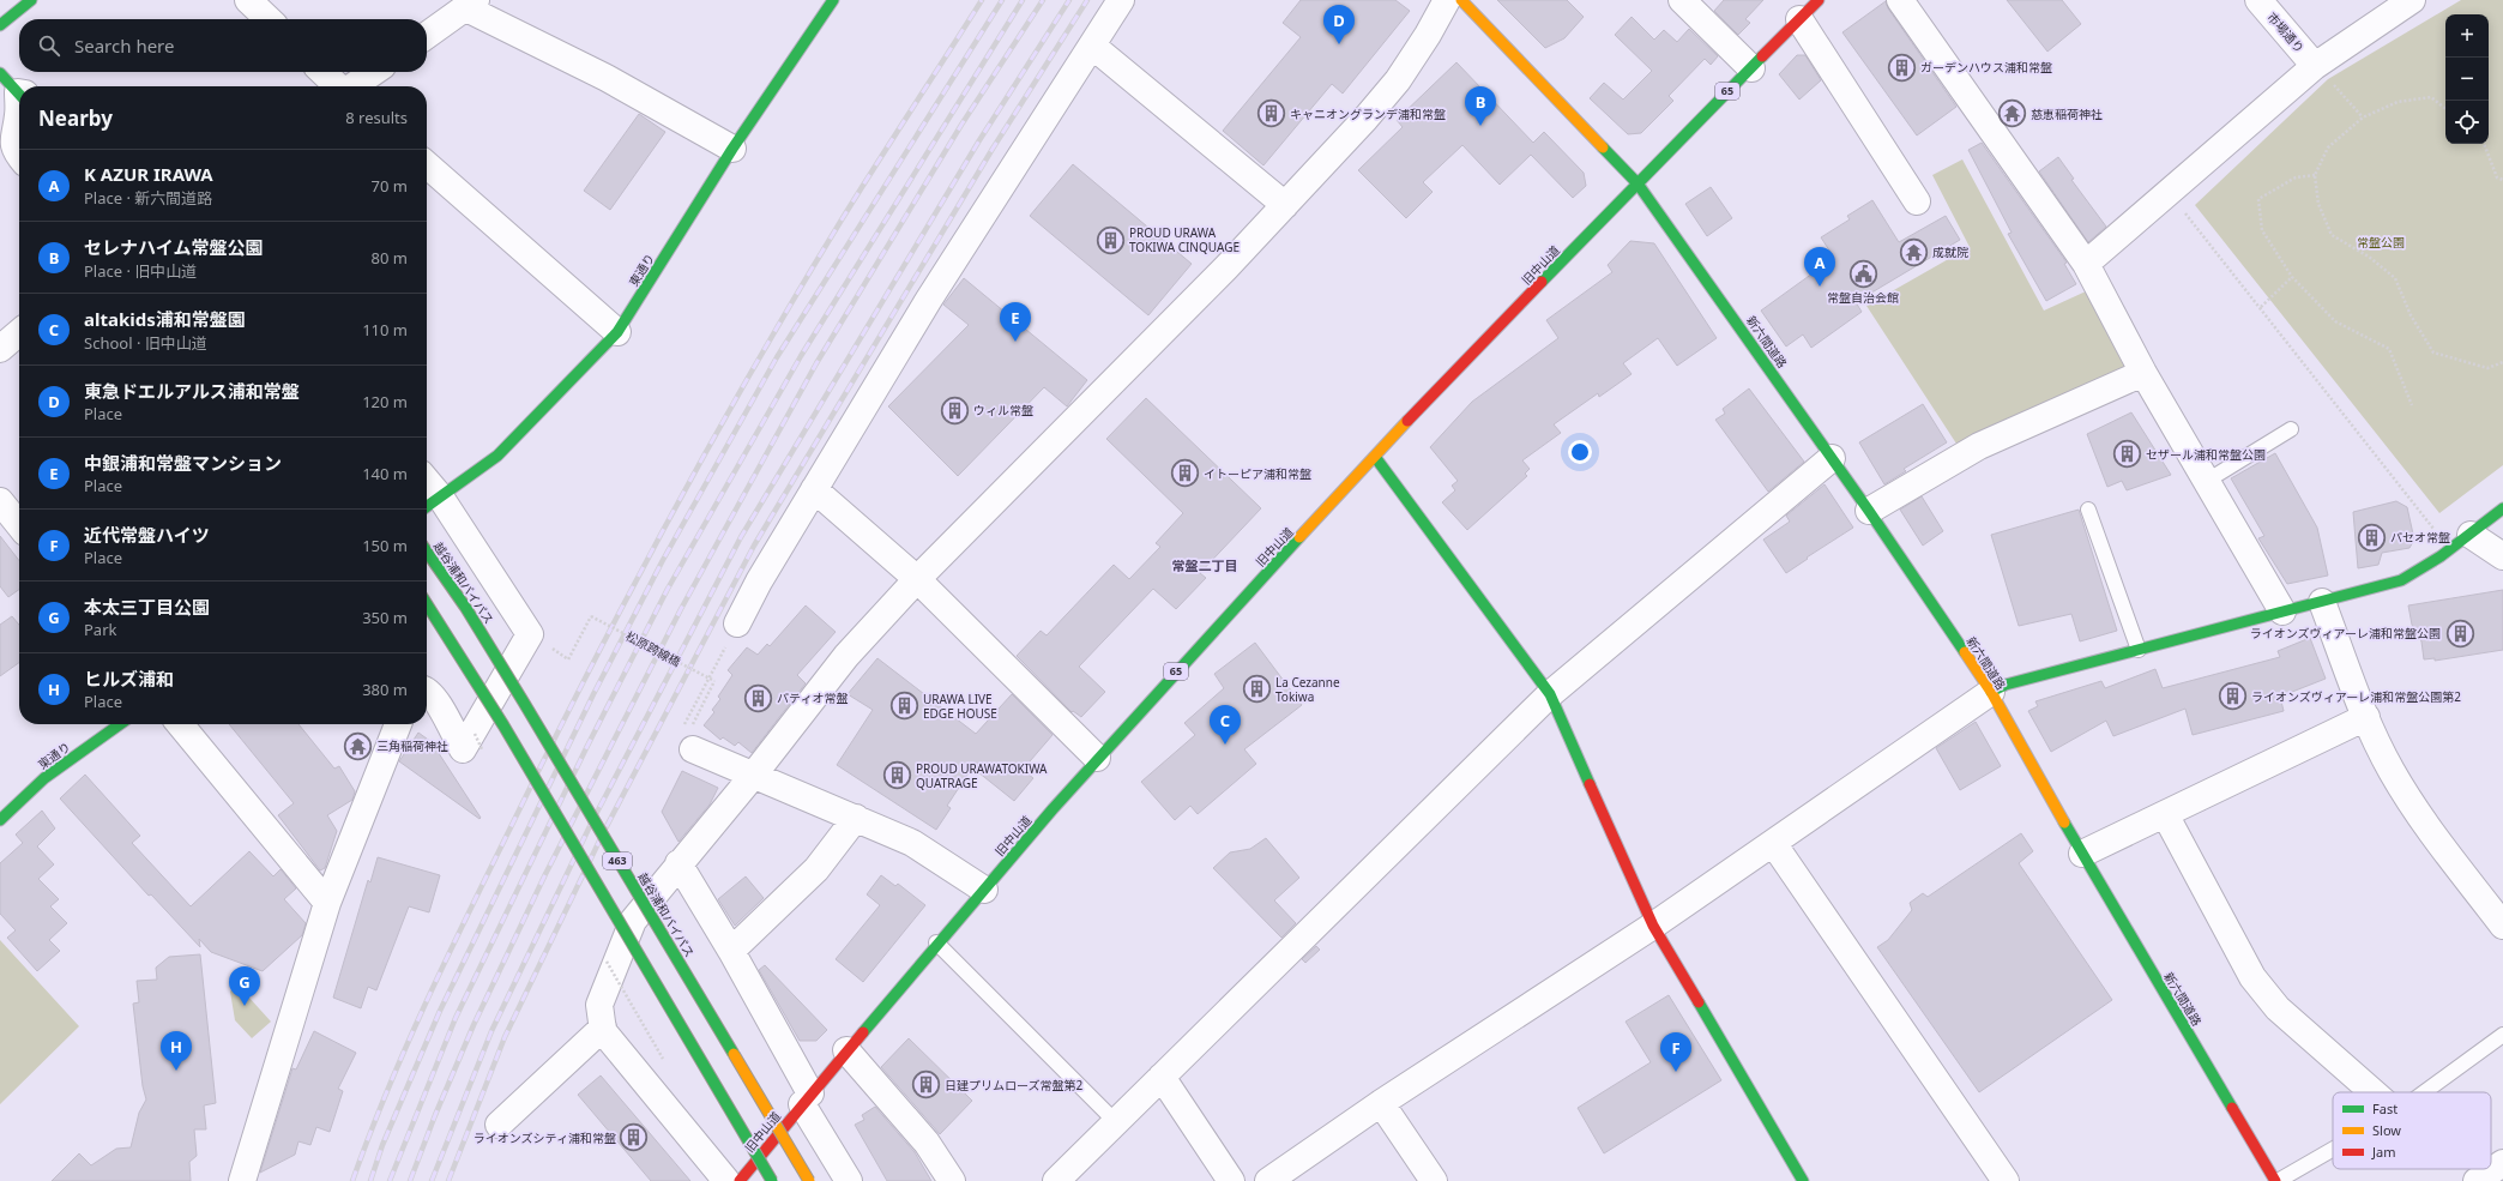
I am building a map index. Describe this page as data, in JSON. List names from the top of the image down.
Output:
{
  "streets": {
    "main road": [
      "65",
      "旧中山道",
      "東通り",
      "新六間道路",
      "越谷浦和バイパス",
      "463"
    ],
    "street": ["市場通り"],
    "path": ["松原跨線橋"]
  },
  "crossings": [
    ["旧中山道", "新六間道路"]
  ],
  "districts": ["常盤二丁目"],
  "parks": ["常盤公園"],
  "places": {
    "building": [
      "ガーデンハウス浦和常盤",
      "キャニオングランデ浦和常盤",
      "PROUD URAWA TOKIWA CINQUAGE",
      "ウィル常盤",
      "セザール浦和常盤公園",
      "イトーピア浦和常盤",
      "パセオ常盤",
      "ライオンズヴィアーレ浦和常盤公園",
      "La Cezanne Tokiwa",
      "ライオンズヴィアーレ浦和常盤公園第2",
      "パティオ常盤",
      "URAWA LIVE EDGE HOUSE",
      "PROUD URAWATOKIWA QUATRAGE",
      "日建プリムローズ常盤第2",
      "ライオンズシティ浦和常盤"
    ],
    "temple": ["慈恵稲荷神社", "成就院", "三角稲荷神社"],
    "public building": ["常盤自治会館"]
  },
  "legend": ["Fast", "Slow", "Jam"],
  "page": {
    "pins": [
      "D",
      "B",
      "A",
      "E",
      "C",
      "G",
      "H",
      "F"
    ],
    "map_buttons": ["+", "−"],
    "search": "Search here",
    "heading": ["Nearby", "8 results"],
    "list": [
      {
        "mark": "A",
        "name": "K AZUR IRAWA",
        "note": "Place · 新六間道路",
        "value": "70 m"
      },
      {
        "mark": "B",
        "name": "セレナハイム常盤公園",
        "note": "Place · 旧中山道",
        "value": "80 m"
      },
      {
        "mark": "C",
        "name": "altakids浦和常盤園",
        "note": "School · 旧中山道",
        "value": "110 m"
      },
      {
        "mark": "D",
        "name": "東急ドエルアルス浦和常盤",
        "note": "Place",
        "value": "120 m"
      },
      {
        "mark": "E",
        "name": "中銀浦和常盤マンション",
        "note": "Place",
        "value": "140 m"
      },
      {
        "mark": "F",
        "name": "近代常盤ハイツ",
        "note": "Place",
        "value": "150 m"
      },
      {
        "mark": "G",
        "name": "本太三丁目公園",
        "note": "Park",
        "value": "350 m"
      },
      {
        "mark": "H",
        "name": "ヒルズ浦和",
        "note": "Place",
        "value": "380 m"
      }
    ]
  }
}
